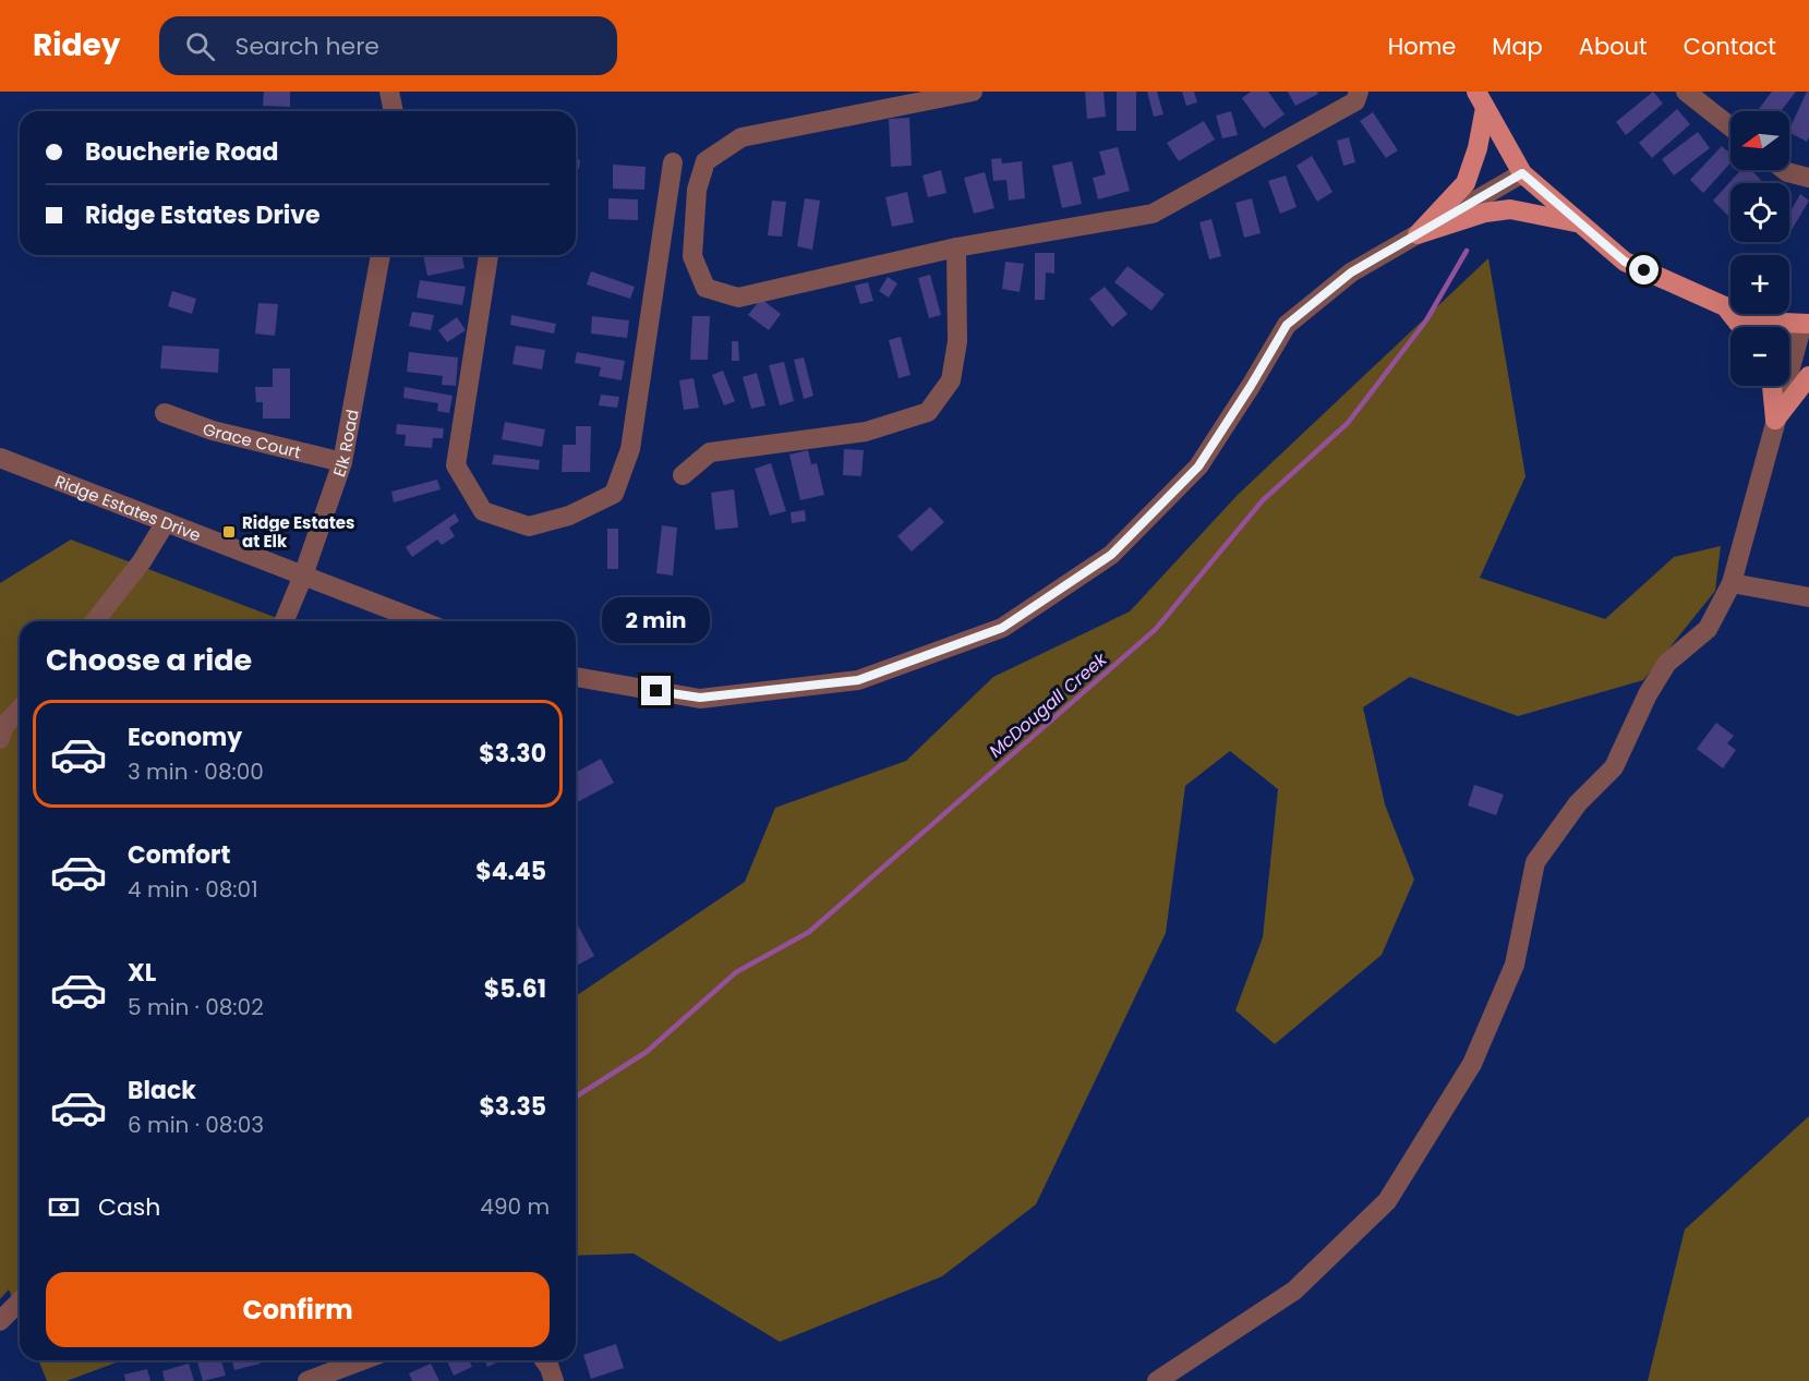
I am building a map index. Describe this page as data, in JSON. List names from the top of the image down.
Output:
{
  "streets": {
    "street": ["Grace Court", "Elk Road", "Ridge Estates Drive"]
  },
  "crossings": [
    ["Grace Court", "Elk Road"],
    ["Elk Road", "Ridge Estates Drive"]
  ],
  "water": ["McDougall Creek"],
  "places": {
    "transit": ["Ridge Estates at Elk"]
  },
  "north": "left",
  "page": {
    "header": "Ridey",
    "search": "Search here",
    "nav": [
      "Home",
      "Map",
      "About",
      "Contact"
    ],
    "map_buttons": ["+", "−"],
    "banner": ["Boucherie Road", "Ridge Estates Drive"],
    "bubble": "2 min",
    "heading": "Choose a ride",
    "list": [
      {
        "name": "Economy",
        "note": "3 min · 08:00",
        "value": "$3.30"
      },
      {
        "name": "Comfort",
        "note": "4 min · 08:01",
        "value": "$4.45"
      },
      {
        "name": "XL",
        "note": "5 min · 08:02",
        "value": "$5.61"
      },
      {
        "name": "Black",
        "note": "6 min · 08:03",
        "value": "$3.35"
      }
    ],
    "pay": ["Cash", "490 m"],
    "buttons": "Confirm"
  }
}
